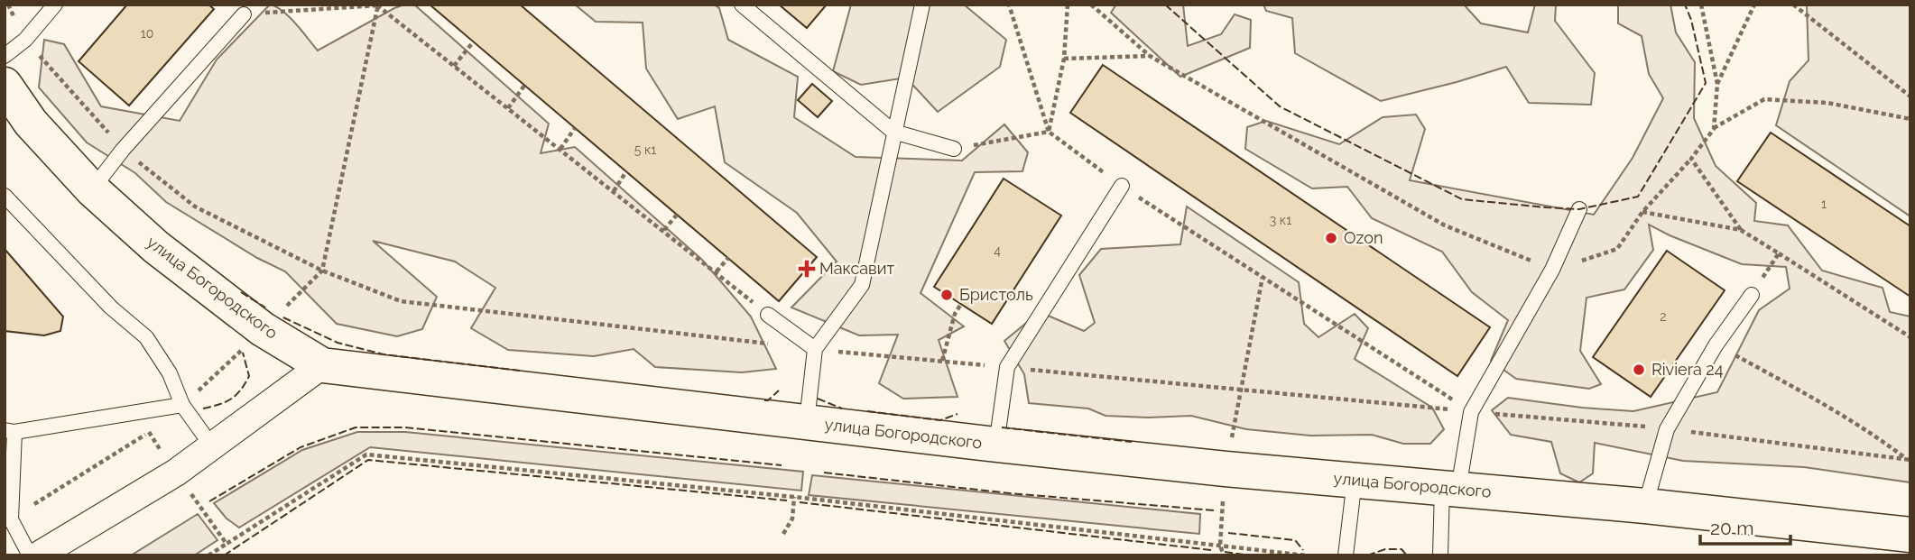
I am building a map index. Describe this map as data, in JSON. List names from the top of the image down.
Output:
{
  "streets": {
    "street": ["улица Богородского"]
  },
  "places": {
    "other": ["Ozon", "Бристоль", "Riviera 24"],
    "health": ["Максавит"]
  },
  "house_numbers": [
    "10",
    "5 к1",
    "1",
    "3 к1",
    "4",
    "2"
  ],
  "scale_bar": "20 m"
}
